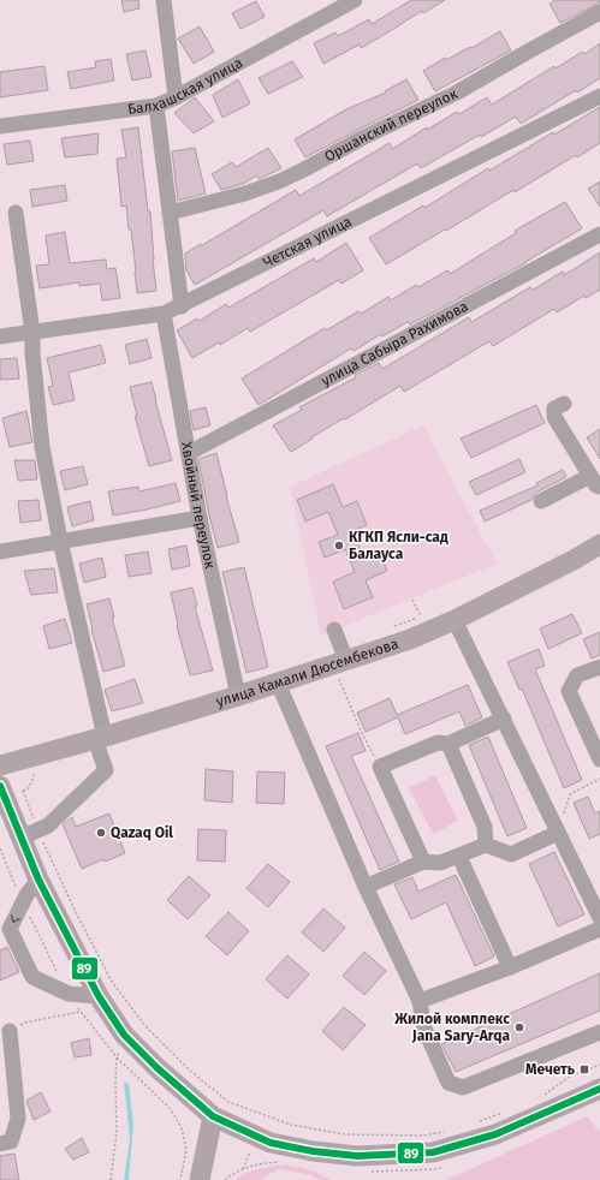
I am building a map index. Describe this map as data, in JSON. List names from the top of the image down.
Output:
{
  "streets": {
    "main road": ["улица Камали Дюсембекова"],
    "street": [
      "Балхашская улица",
      "Оршанский переулок",
      "Четская улица",
      "улица Сабыра Рахимова",
      "Хвойный переулок"
    ]
  },
  "crossings": [
    ["Четская улица", "Хвойный переулок"],
    ["улица Сабыра Рахимова", "Хвойный переулок"],
    ["Хвойный переулок", "улица Камали Дюсембекова"]
  ],
  "places": {
    "other": ["КГКП Ясли-сад Балауса", "Qazaq Oil", "Жилой комплекс Jana Sary-Arqa"],
    "transit": ["Мечеть"]
  },
  "lines": ["transit line 89"]
}
